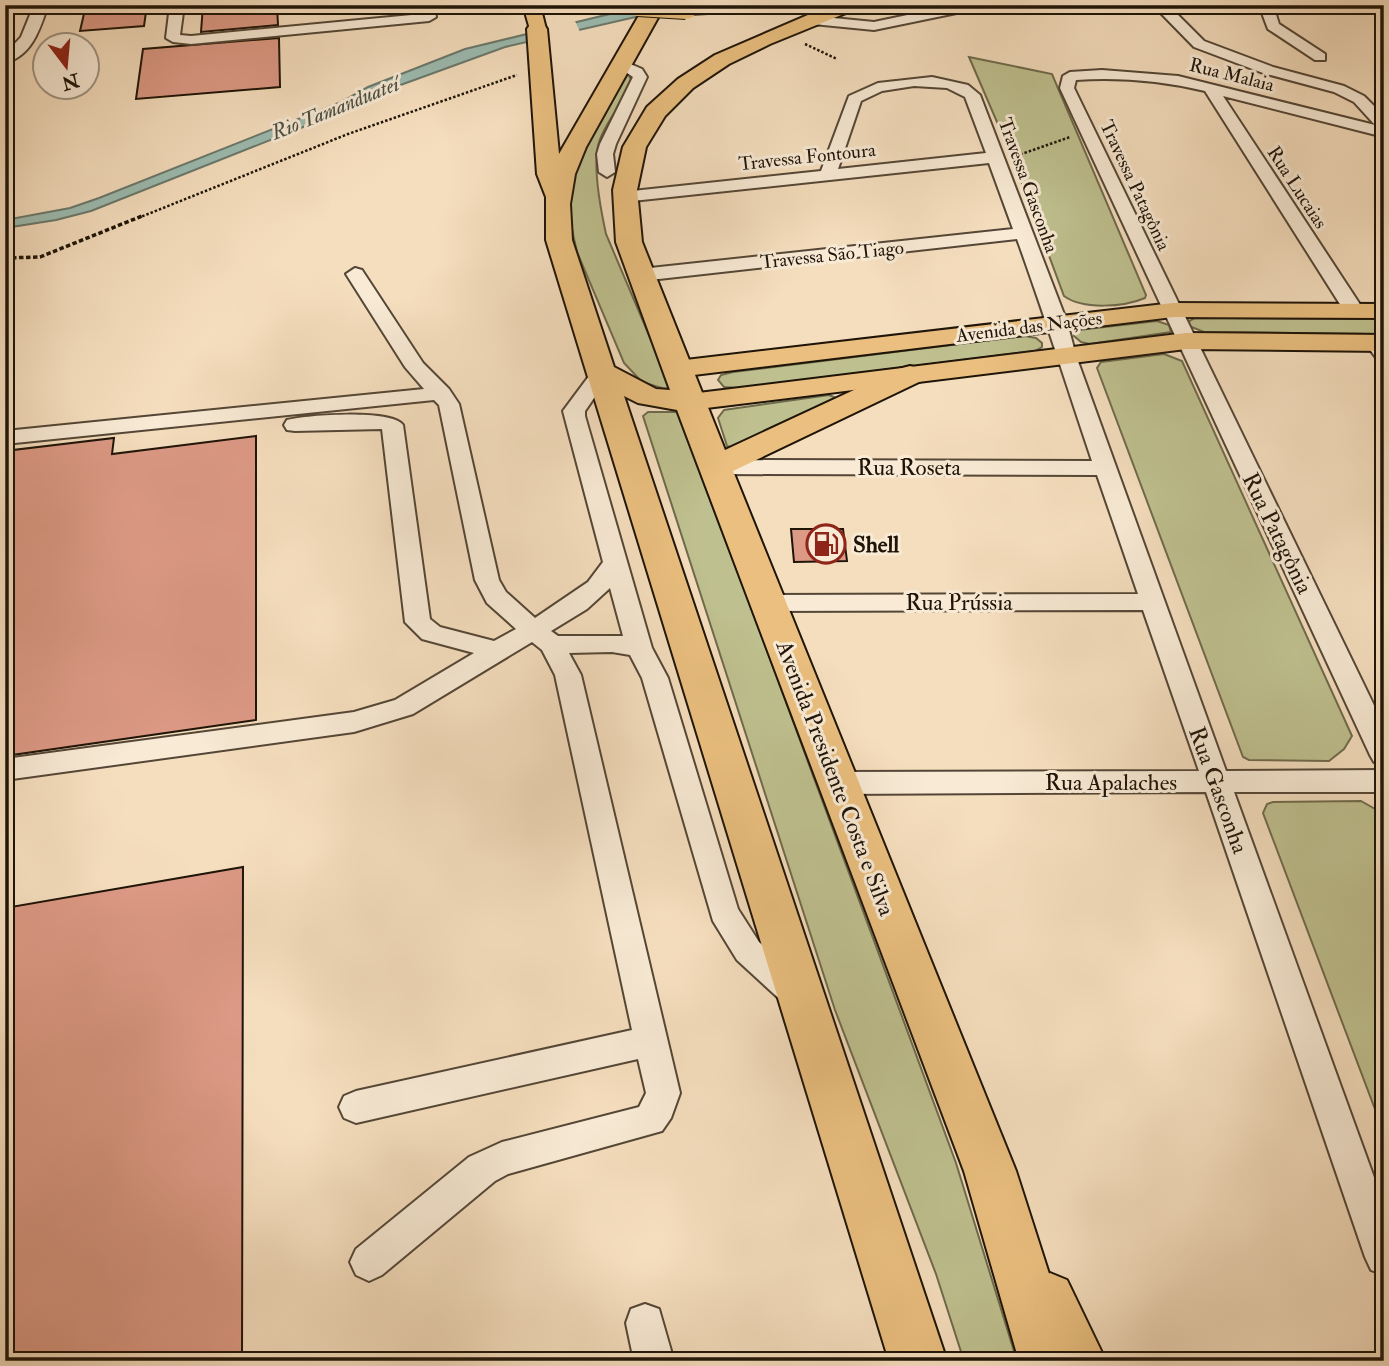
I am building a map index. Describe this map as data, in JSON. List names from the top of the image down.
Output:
{
  "streets": {
    "highway": ["Avenida Presidente Costa e Silva"],
    "main road": ["Avenida das Nações"],
    "street": [
      "Rua Malaia",
      "Travessa Fontoura",
      "Travessa Gasconha",
      "Travessa Patagônia",
      "Rua Lucaias",
      "Travessa São Tiago",
      "Rua Roseta",
      "Rua Patagônia",
      "Rua Prússia",
      "Rua Apalaches",
      "Rua Gasconha"
    ]
  },
  "crossings": [
    ["Rua Malaia", "Travessa Patagônia"],
    ["Rua Malaia", "Rua Lucaias"],
    ["Travessa Fontoura", "Travessa Gasconha"],
    ["Travessa Fontoura", "Avenida Presidente Costa e Silva"],
    ["Travessa Gasconha", "Travessa São Tiago"],
    ["Travessa Gasconha", "Avenida das Nações"],
    ["Travessa Gasconha", "Rua Gasconha"],
    ["Travessa Patagônia", "Avenida das Nações"],
    ["Travessa Patagônia", "Rua Patagônia"],
    ["Rua Lucaias", "Avenida das Nações"],
    ["Travessa São Tiago", "Avenida Presidente Costa e Silva"],
    ["Avenida das Nações", "Rua Patagônia"],
    ["Avenida das Nações", "Avenida Presidente Costa e Silva"],
    ["Avenida das Nações", "Rua Gasconha"],
    ["Rua Roseta", "Avenida Presidente Costa e Silva"],
    ["Rua Roseta", "Rua Gasconha"],
    ["Rua Prússia", "Avenida Presidente Costa e Silva"],
    ["Rua Prússia", "Rua Gasconha"],
    ["Avenida Presidente Costa e Silva", "Rua Apalaches"],
    ["Rua Apalaches", "Rua Gasconha"]
  ],
  "water": ["Rio Tamanduateí"],
  "places": {
    "fuel station": ["Shell"]
  },
  "north": "bottom"
}
